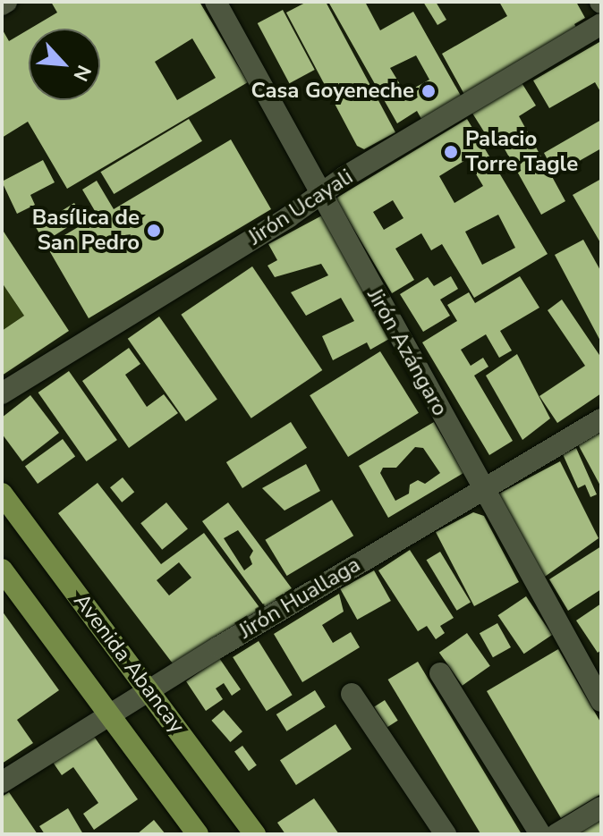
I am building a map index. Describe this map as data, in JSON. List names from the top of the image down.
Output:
{
  "streets": {
    "main road": ["Avenida Abancay"],
    "street": ["Jirón Ucayali", "Jirón Azángaro", "Jirón Huallaga"]
  },
  "crossings": [
    ["Jirón Ucayali", "Jirón Azángaro"],
    ["Jirón Azángaro", "Jirón Huallaga"],
    ["Jirón Huallaga", "Avenida Abancay"]
  ],
  "places": ["Casa Goyeneche", "Palacio Torre Tagle", "Basílica de San Pedro"],
  "north": "bottom right"
}
